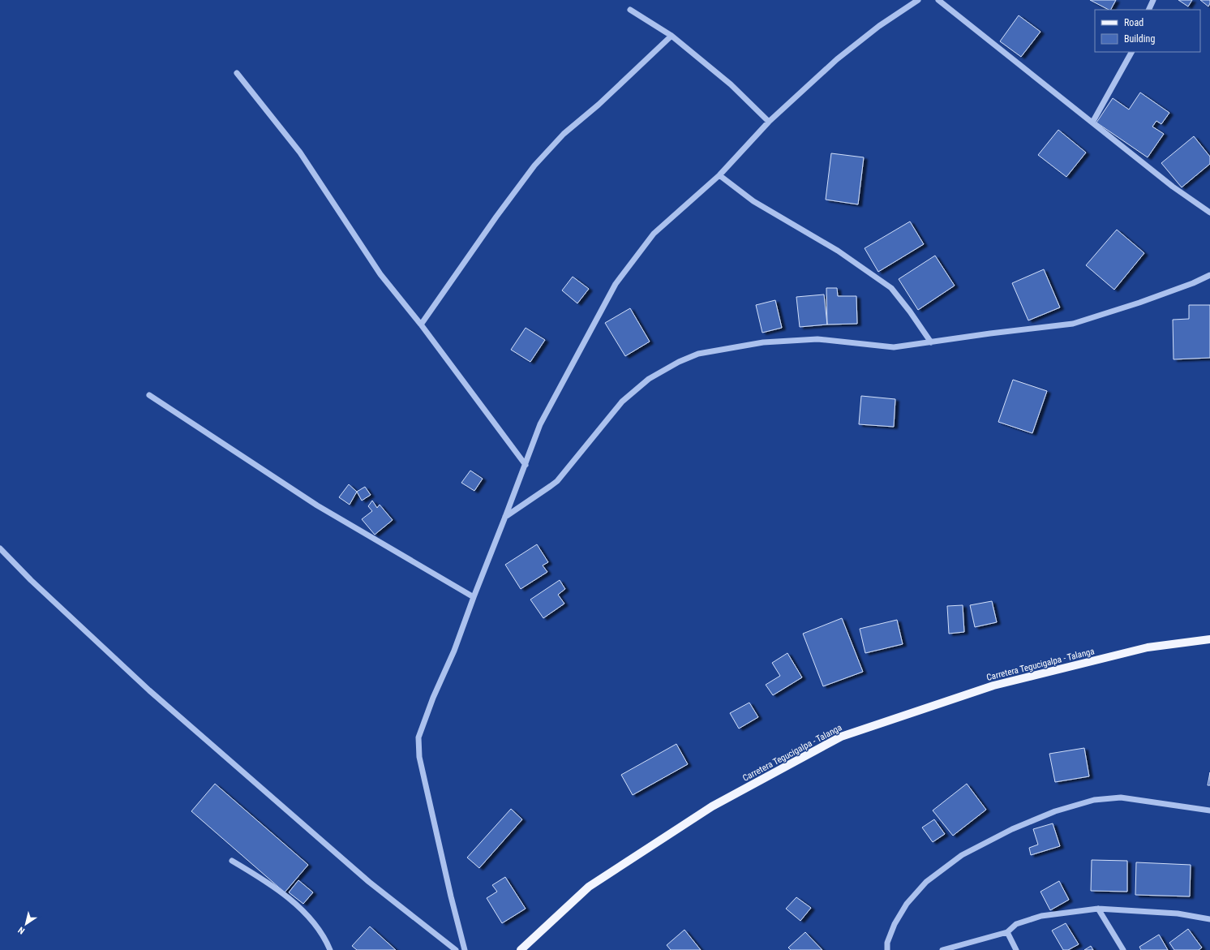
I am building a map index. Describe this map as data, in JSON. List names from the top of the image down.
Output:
{
  "streets": {
    "main road": ["Carretera Tegucigalpa - Talanga"]
  },
  "legend": ["Road", "Building"],
  "north": "bottom left"
}
